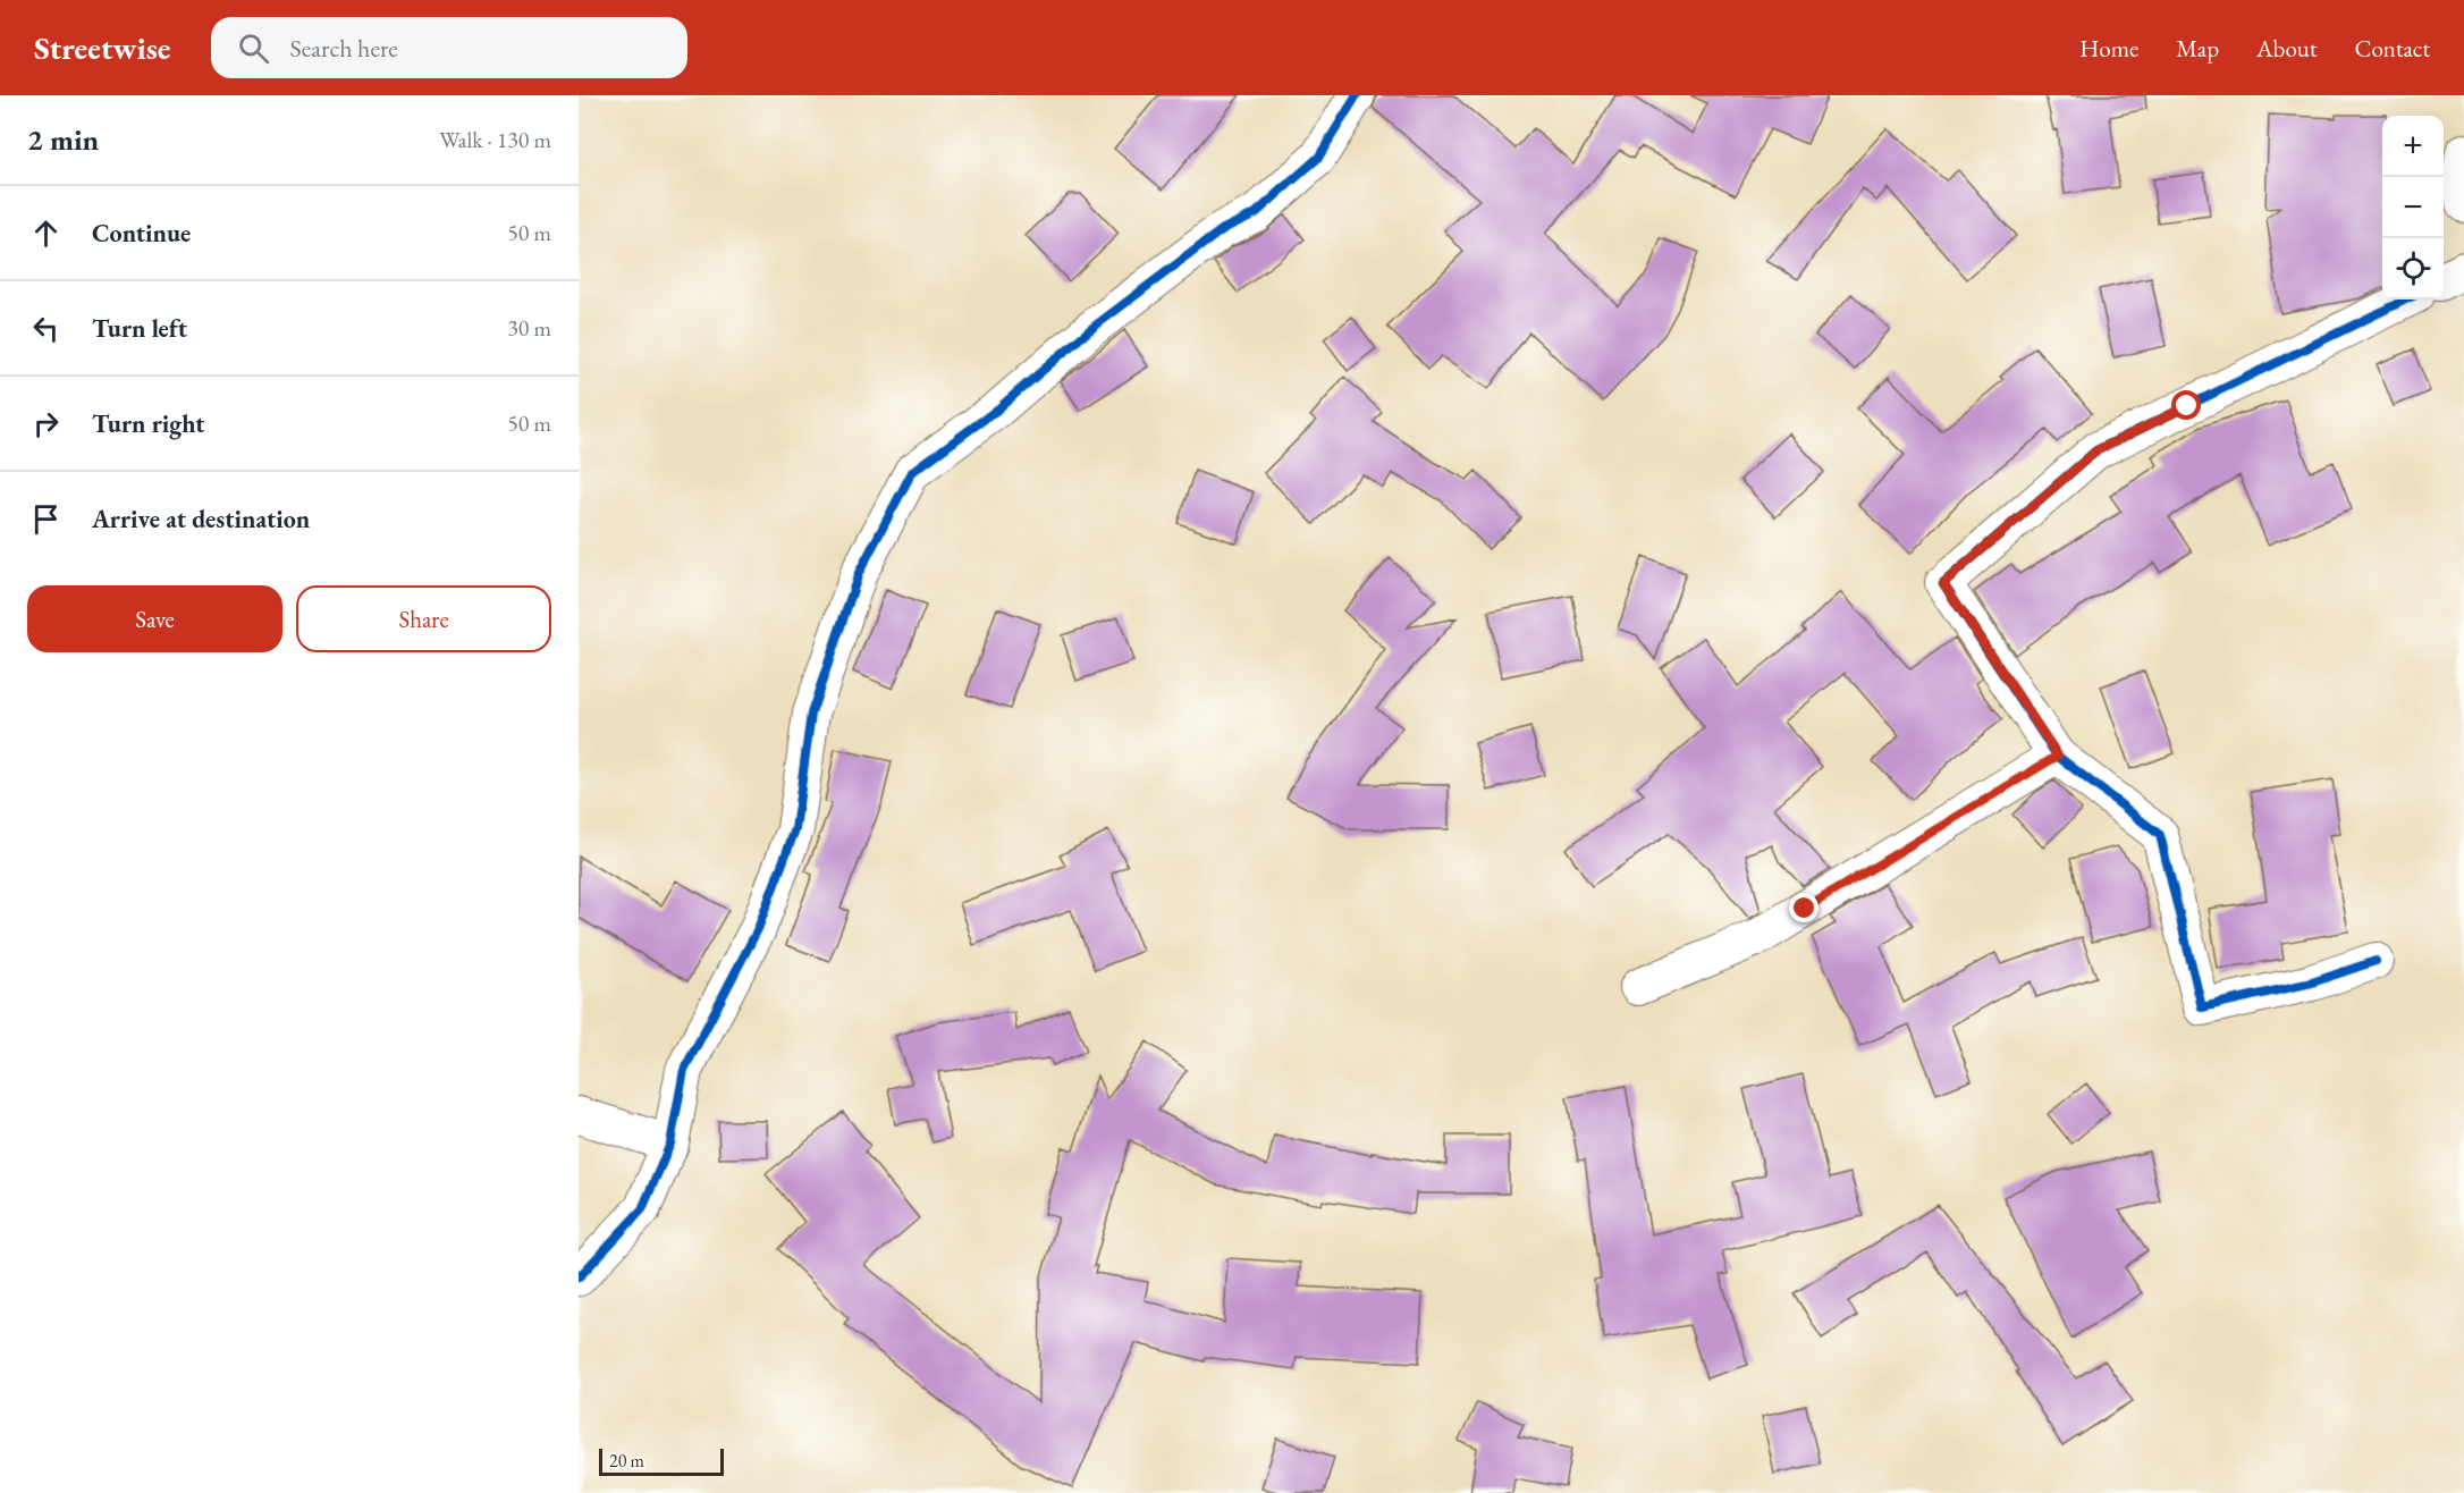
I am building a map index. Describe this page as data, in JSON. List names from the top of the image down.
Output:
{
  "scale_bar": "20 m",
  "page": {
    "header": "Streetwise",
    "search": "Search here",
    "nav": [
      "Home",
      "Map",
      "About",
      "Contact"
    ],
    "heading": ["2 min", "Walk · 130 m"],
    "map_buttons": ["+", "−"],
    "list": [
      ["Continue", "50 m"],
      ["Turn left", "30 m"],
      ["Turn right", "50 m"],
      "Arrive at destination"
    ],
    "buttons": ["Save", "Share"],
    "scale": "20 m"
  }
}
